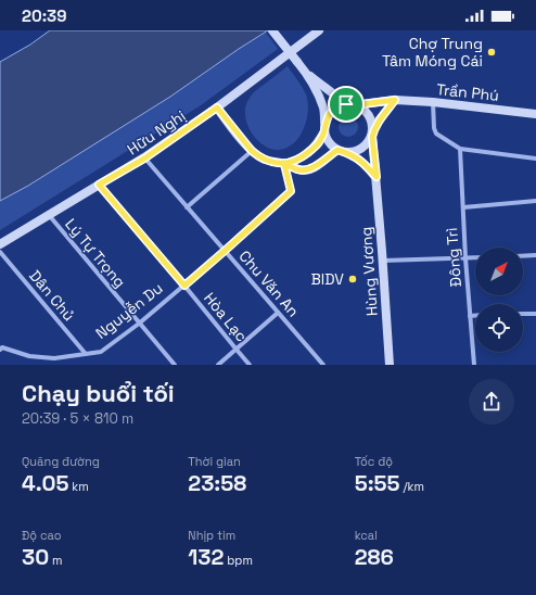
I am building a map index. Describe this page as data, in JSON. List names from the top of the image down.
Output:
{
  "streets": {
    "street": [
      "Trần Phú",
      "Hữu Nghị",
      "Lý Tự Trọng",
      "Đông Trì",
      "Hùng Vương",
      "Chu Văn An",
      "Dân Chủ",
      "Nguyễn Du",
      "Hòa Lạc"
    ]
  },
  "crossings": [
    ["Trần Phú", "Hùng Vương"],
    ["Hữu Nghị", "Lý Tự Trọng"],
    ["Hữu Nghị", "Chu Văn An"],
    ["Hữu Nghị", "Hòa Lạc"],
    ["Lý Tự Trọng", "Nguyễn Du"],
    ["Chu Văn An", "Nguyễn Du"],
    ["Dân Chủ", "Nguyễn Du"],
    ["Nguyễn Du", "Hòa Lạc"]
  ],
  "places": ["Chợ Trung Tâm Móng Cái", "BIDV"],
  "north": "top right",
  "page": {
    "status": "20:39",
    "heading": ["Chạy buổi tối", "20:39 · 5 × 810 m"],
    "stats": [
      ["Quãng đường", "4.05 km"],
      ["Thời gian", "23:58"],
      ["Tốc độ", "5:55 /km"],
      ["Độ cao", "30 m"],
      ["Nhịp tim", "132 bpm"],
      ["kcal", "286"]
    ]
  }
}
